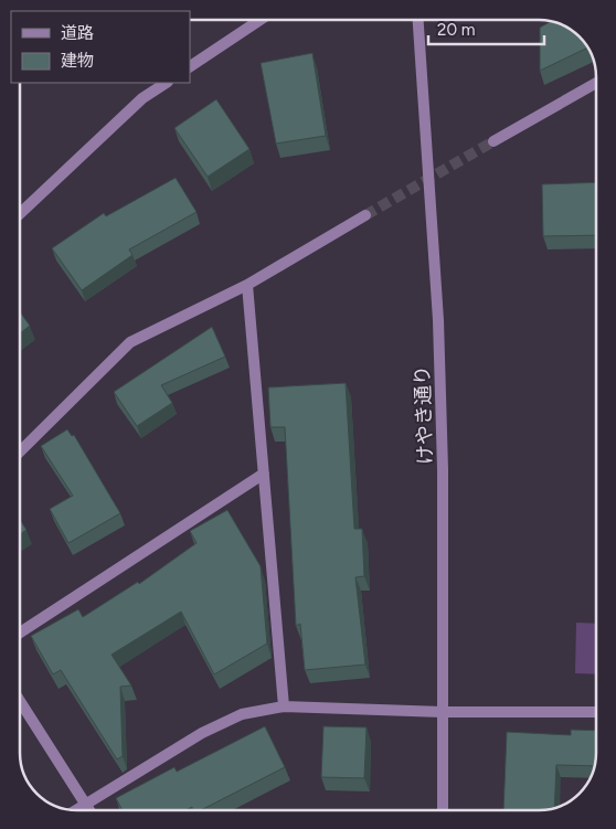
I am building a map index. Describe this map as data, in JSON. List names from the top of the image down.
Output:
{
  "streets": {
    "street": ["けやき通り"]
  },
  "legend": ["道路", "建物"],
  "scale_bar": "20 m"
}
